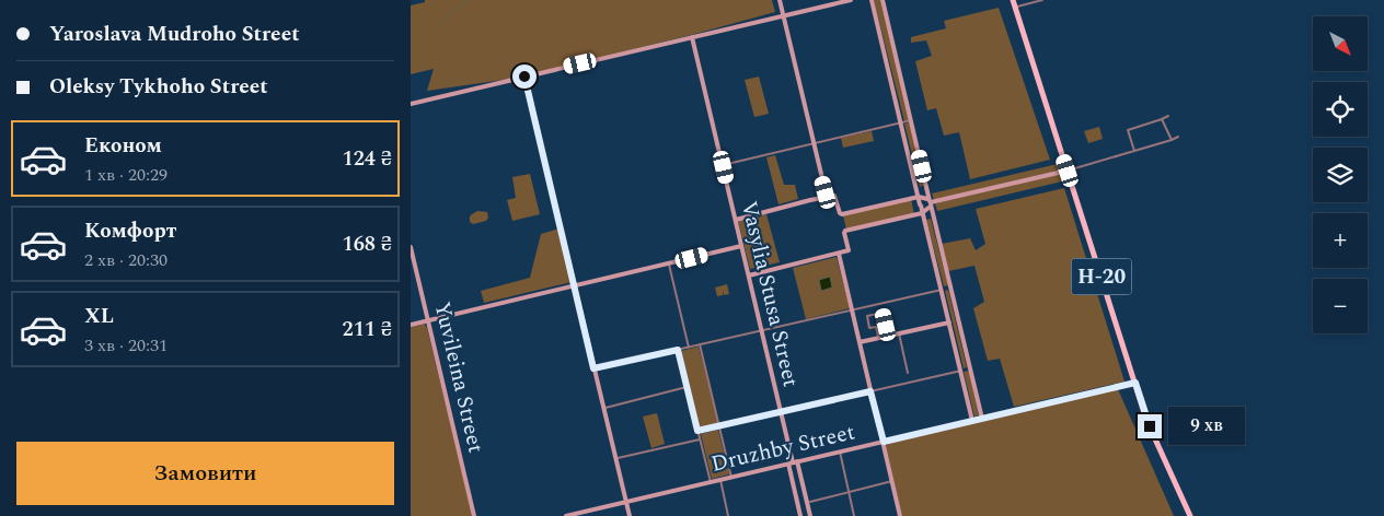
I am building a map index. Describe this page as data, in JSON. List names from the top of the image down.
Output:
{
  "streets": {
    "main road": ["Н-20"],
    "street": ["Vasylia Stusa Street", "Yuvileina Street", "Druzhby Street"]
  },
  "crossings": [
    ["Н-20", "Druzhby Street"],
    ["Vasylia Stusa Street", "Druzhby Street"]
  ],
  "north": "bottom right",
  "page": {
    "banner": ["Yaroslava Mudroho Street", "Oleksy Tykhoho Street"],
    "map_buttons": ["+", "−"],
    "list": [
      {
        "name": "Економ",
        "note": "1 хв · 20:29",
        "value": "124 ₴"
      },
      {
        "name": "Комфорт",
        "note": "2 хв · 20:30",
        "value": "168 ₴"
      },
      {
        "name": "XL",
        "note": "3 хв · 20:31",
        "value": "211 ₴"
      }
    ],
    "bubble": "9 хв",
    "buttons": "Замовити"
  }
}
